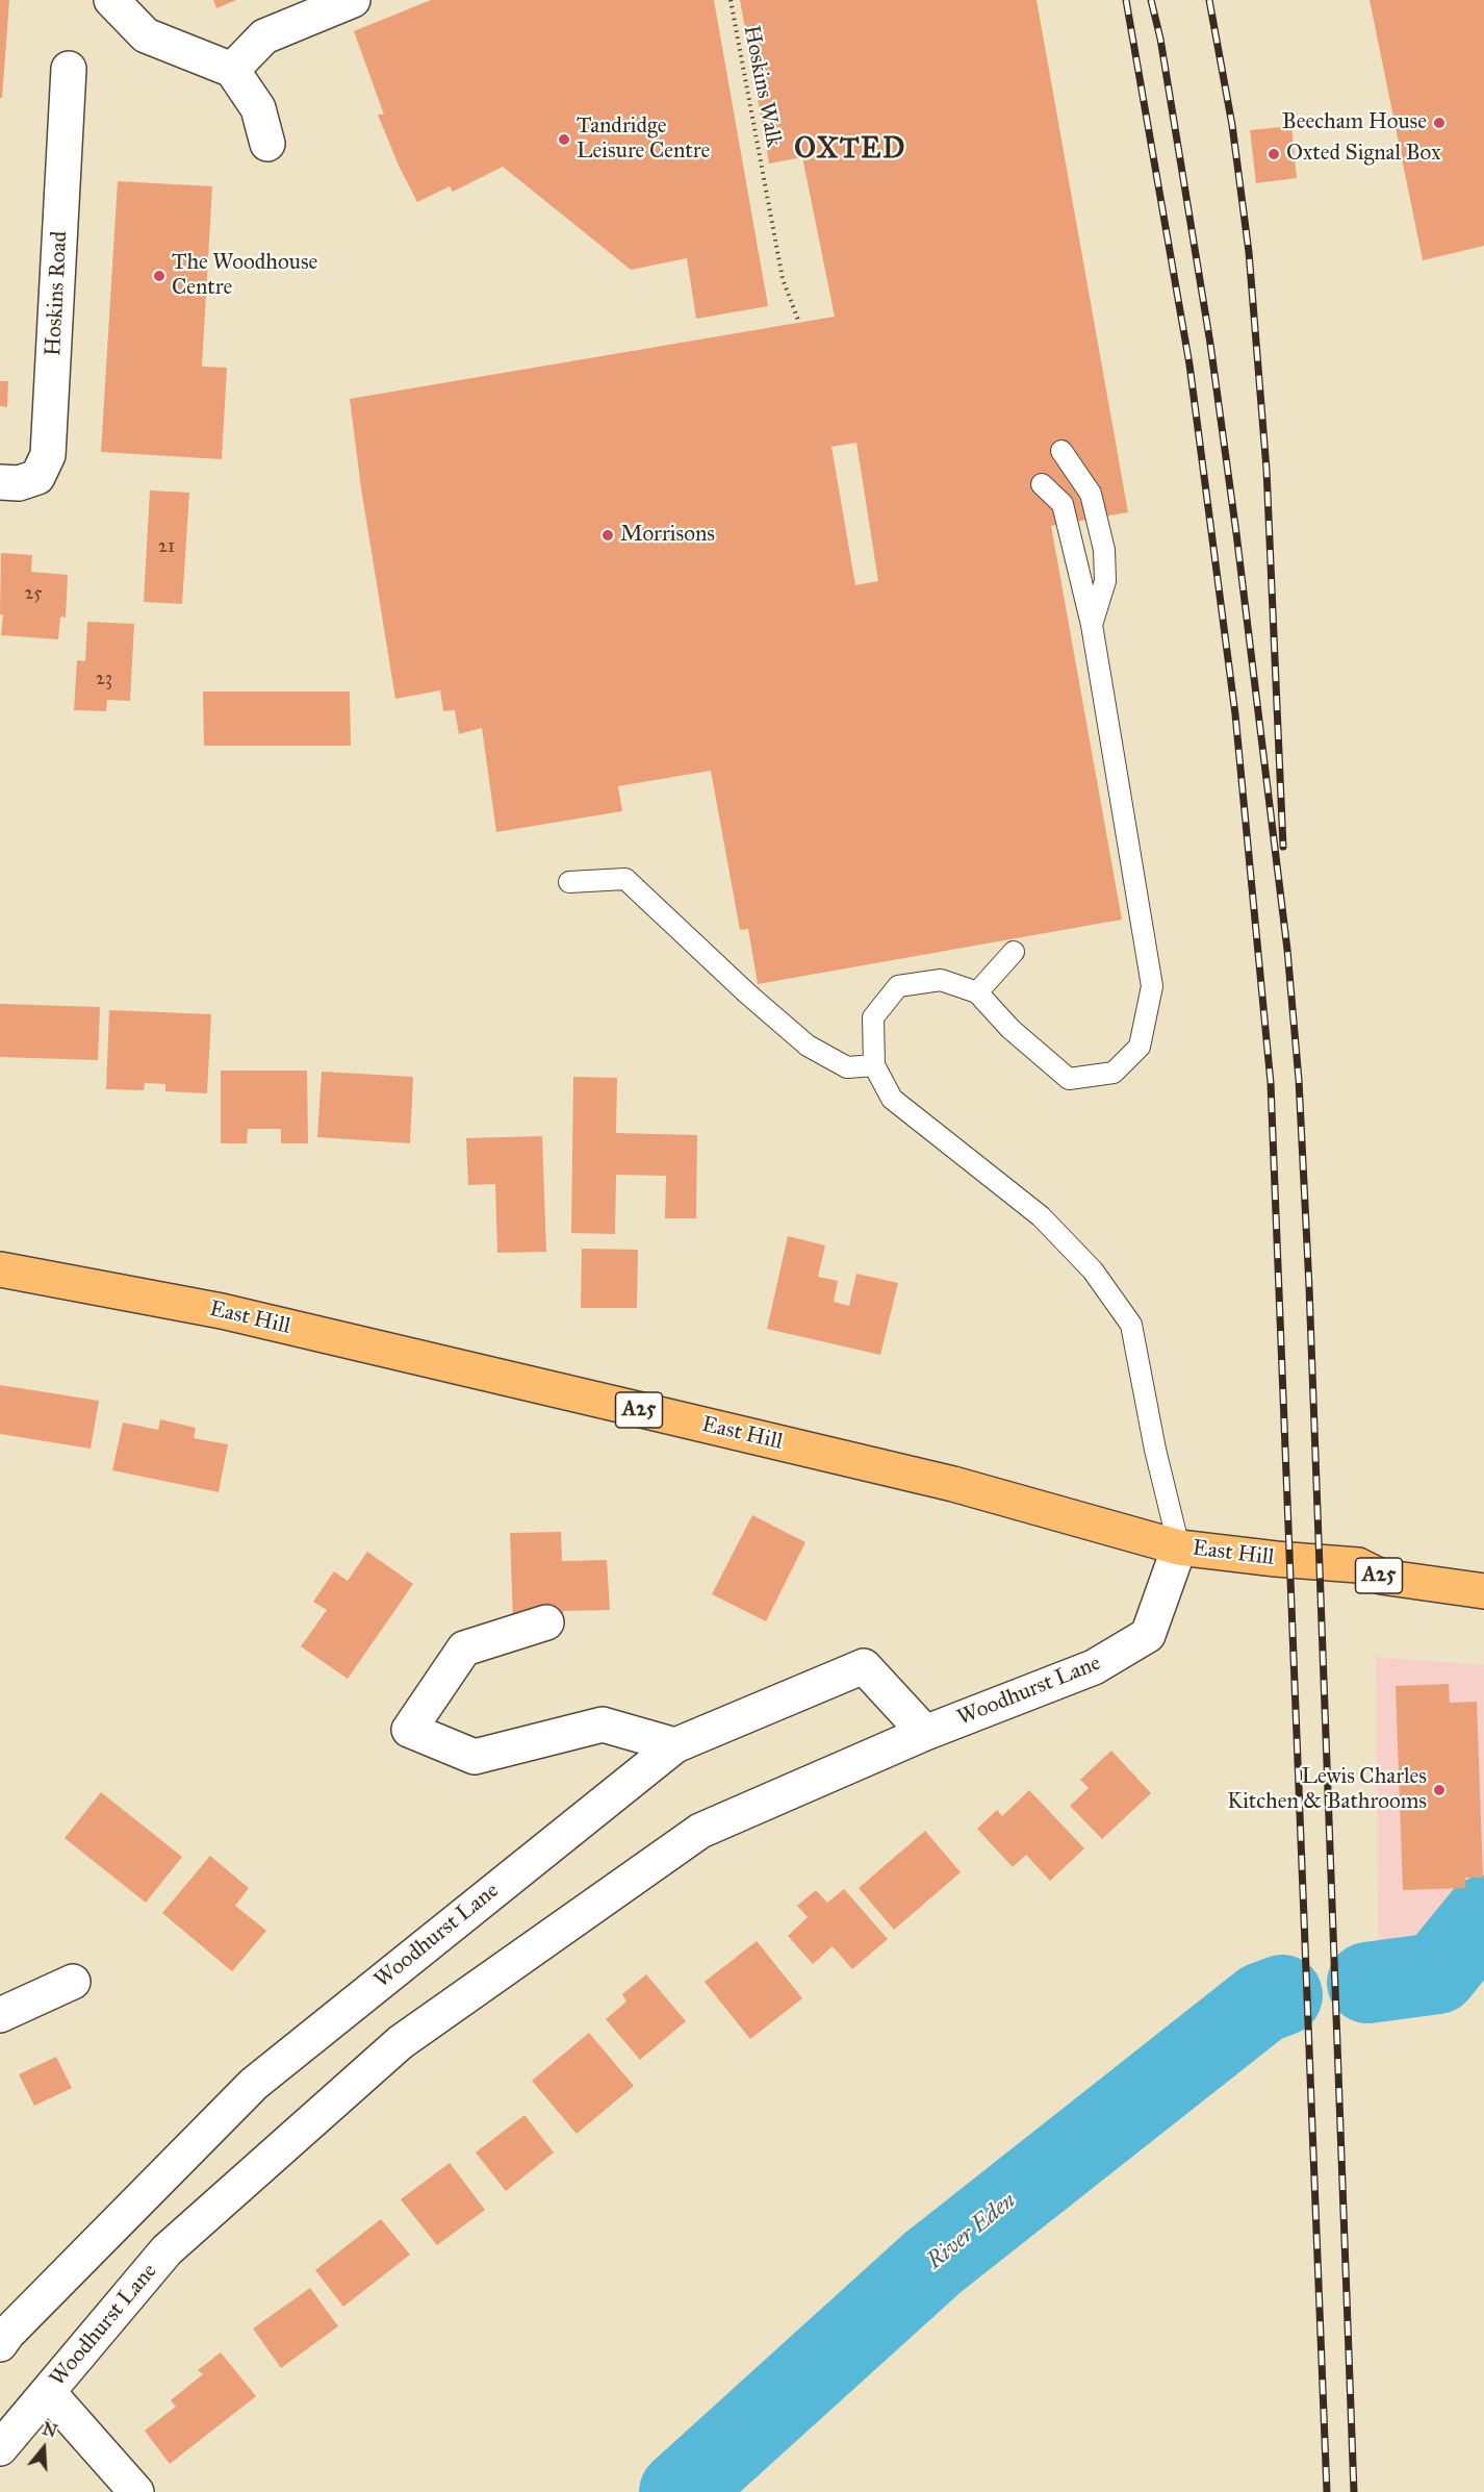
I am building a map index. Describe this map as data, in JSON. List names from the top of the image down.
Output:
{
  "streets": {
    "main road": ["East Hill", "A25"],
    "street": ["Hoskins Road", "Woodhurst Lane"],
    "path": ["Hoskins Walk"]
  },
  "crossings": [
    ["East Hill", "Woodhurst Lane"]
  ],
  "districts": ["OXTED"],
  "water": ["River Eden"],
  "places": [
    "Beecham House",
    "Tandridge Leisure Centre",
    "Oxted Signal Box",
    "The Woodhouse Centre",
    "Morrisons",
    "Lewis Charles Kitchen & Bathrooms"
  ],
  "house_numbers": ["21", "25", "23"],
  "north": "top"
}
